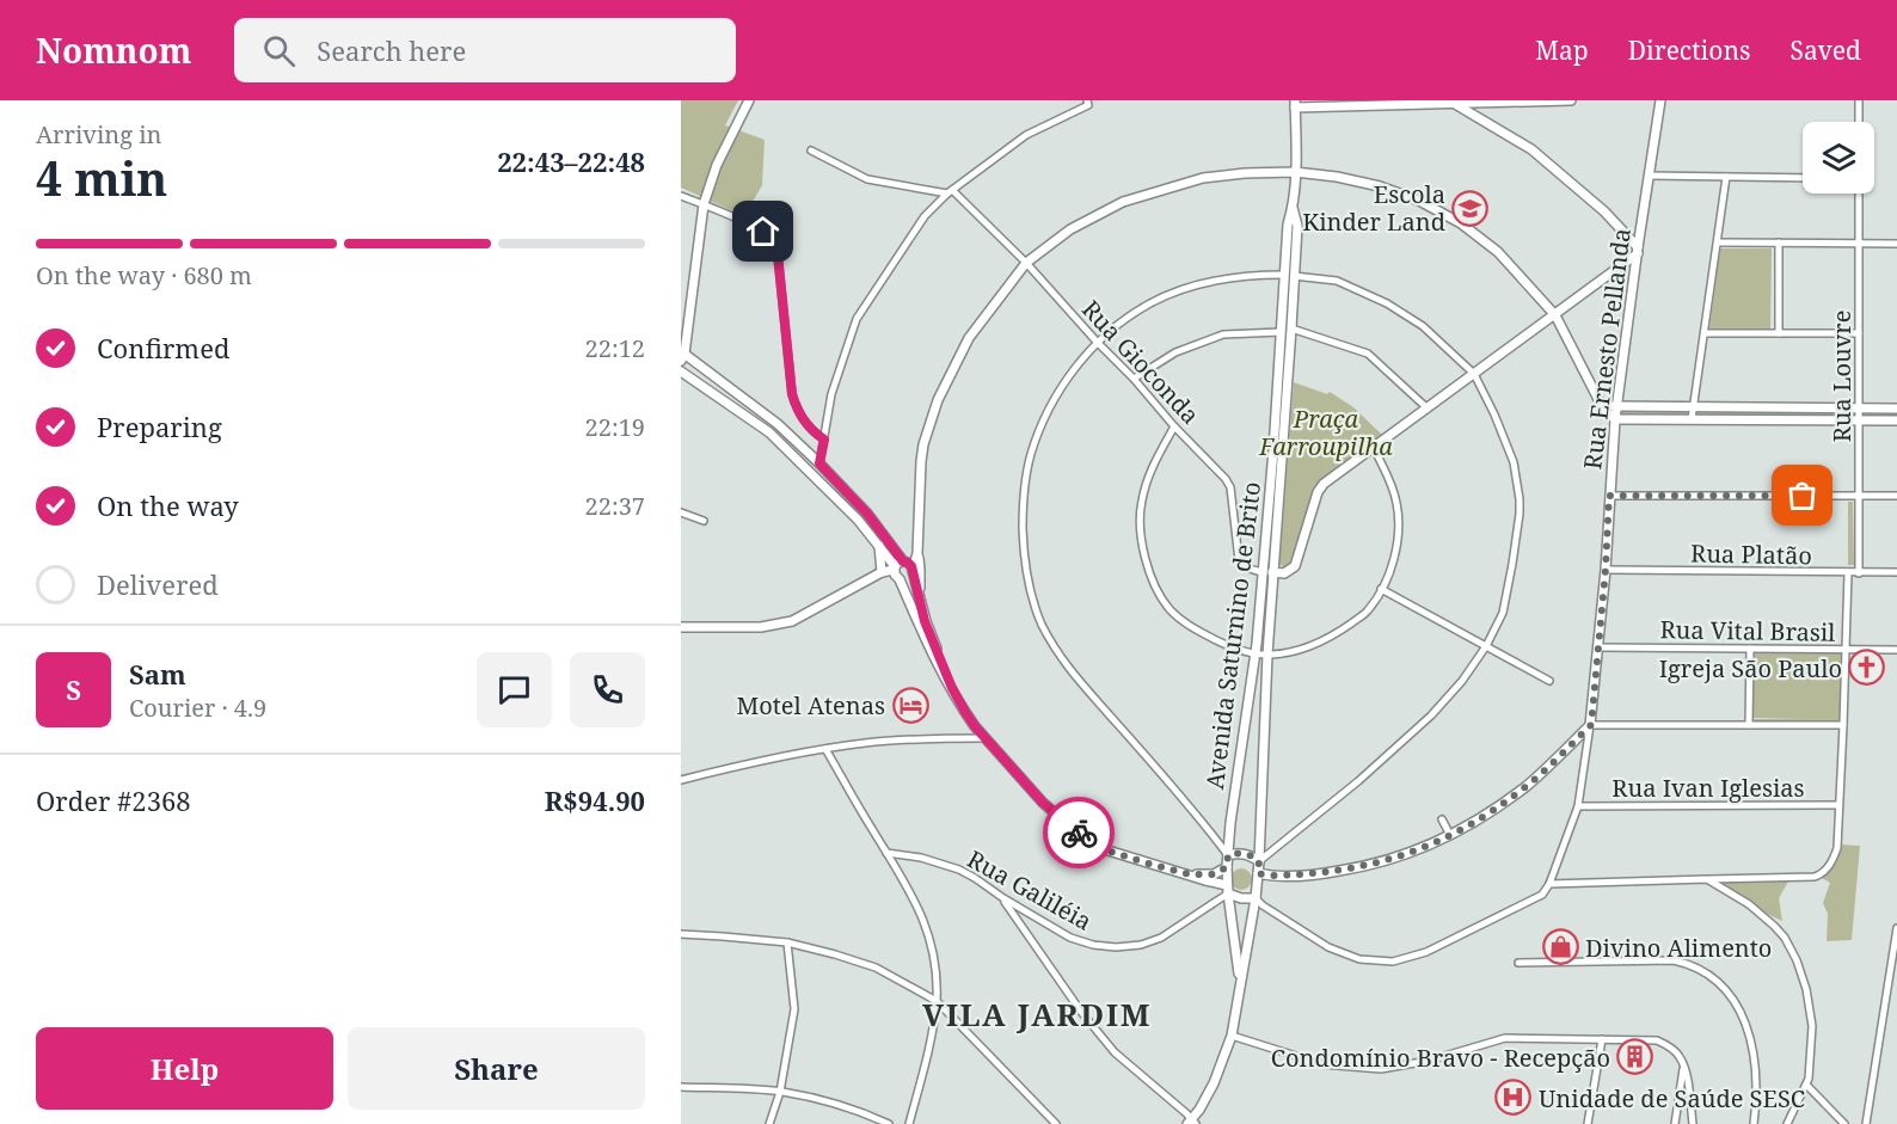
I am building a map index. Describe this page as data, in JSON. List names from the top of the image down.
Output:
{
  "streets": {
    "main road": ["Rua Ernesto Pellanda", "Avenida Saturnino de Brito"],
    "street": [
      "Rua Gioconda",
      "Rua Louvre",
      "Rua Platão",
      "Rua Vital Brasil",
      "Rua Ivan Iglesias",
      "Rua Galiléia"
    ]
  },
  "crossings": [
    ["Rua Ernesto Pellanda", "Rua Platão"],
    ["Rua Ernesto Pellanda", "Rua Vital Brasil"],
    ["Rua Ernesto Pellanda", "Avenida Saturnino de Brito"],
    ["Rua Ernesto Pellanda", "Rua Ivan Iglesias"],
    ["Rua Gioconda", "Avenida Saturnino de Brito"],
    ["Rua Louvre", "Rua Platão"],
    ["Avenida Saturnino de Brito", "Rua Galiléia"]
  ],
  "districts": ["VILA JARDIM"],
  "parks": ["Praça Farroupilha"],
  "places": {
    "school or university": ["Escola Kinder Land"],
    "church": ["Igreja São Paulo"],
    "hotel": ["Motel Atenas"],
    "shop": ["Divino Alimento"],
    "building": ["Condomínio Bravo - Recepção"],
    "hospital": ["Unidade de Saúde SESC"]
  },
  "page": {
    "header": "Nomnom",
    "search": "Search here",
    "nav": ["Map", "Directions", "Saved"],
    "heading": ["4 min", "Arriving in", "22:43–22:48"],
    "panel": [
      "Sam",
      "Courier · 4.9",
      "Order #2368",
      "R$94.90"
    ],
    "bar": "On the way · 680 m",
    "list": [
      ["Confirmed", "22:12"],
      ["Preparing", "22:19"],
      ["On the way", "22:37"],
      "Delivered"
    ],
    "round": "S",
    "buttons": ["Help", "Share"]
  }
}
